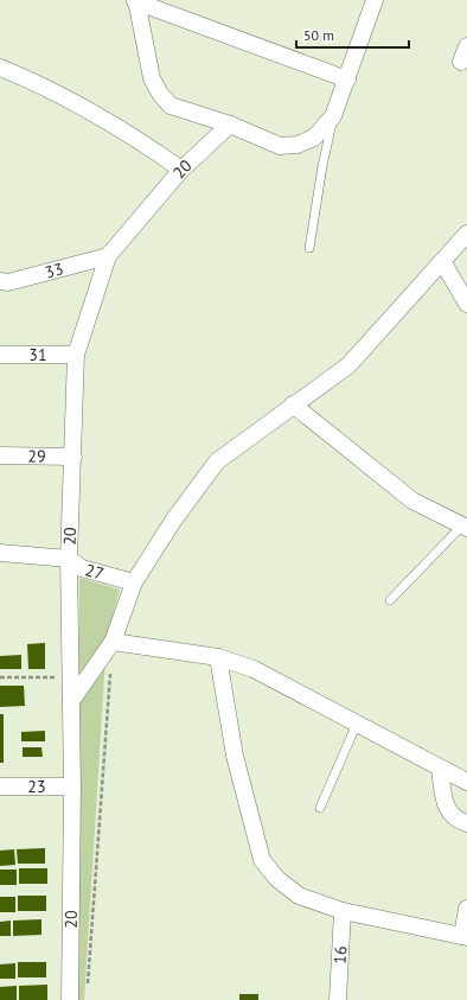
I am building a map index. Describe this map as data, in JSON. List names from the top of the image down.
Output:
{
  "streets": {
    "street": [
      "20",
      "33",
      "31",
      "29",
      "27",
      "23",
      "16"
    ]
  },
  "crossings": [
    ["20", "33"],
    ["20", "31"],
    ["20", "29"],
    ["20", "27"],
    ["20", "23"]
  ],
  "scale_bar": "50 m"
}
